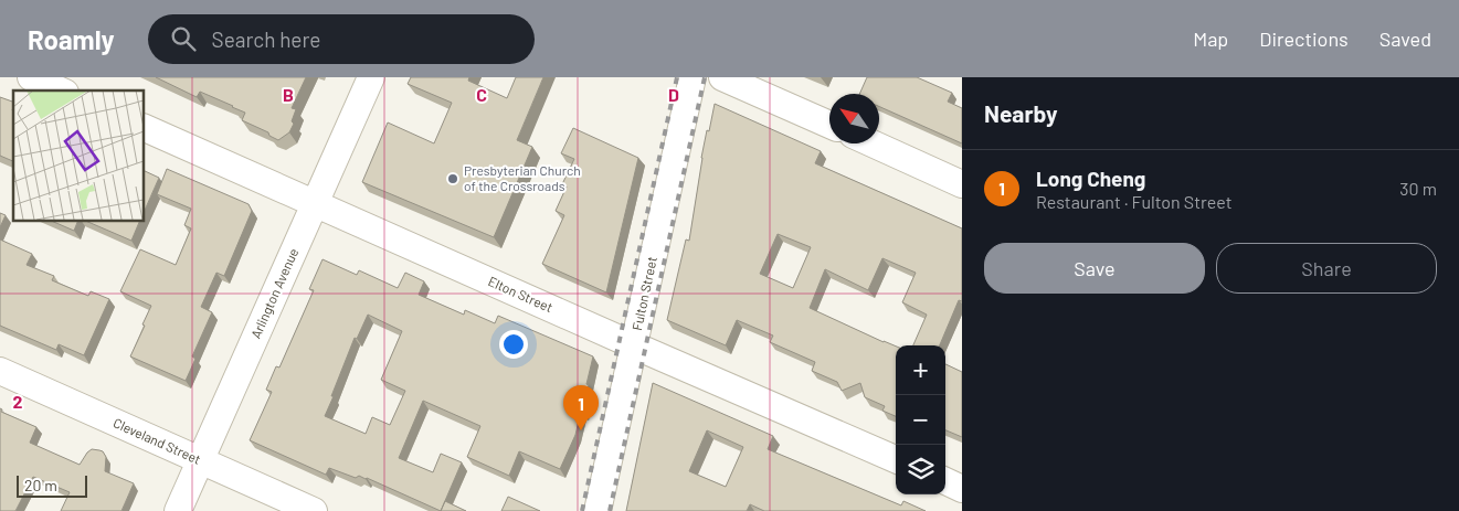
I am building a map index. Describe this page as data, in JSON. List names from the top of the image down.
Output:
{
  "streets": {
    "street": [
      "Arlington Avenue",
      "Fulton Street",
      "Elton Street",
      "Cleveland Street"
    ]
  },
  "crossings": [
    ["Arlington Avenue", "Elton Street"],
    ["Arlington Avenue", "Cleveland Street"],
    ["Fulton Street", "Elton Street"]
  ],
  "places": ["Presbyterian Church of the Crossroads"],
  "scale_bar": "20 m",
  "north": "top left",
  "page": {
    "header": "Roamly",
    "search": "Search here",
    "nav": ["Map", "Directions", "Saved"],
    "heading": "Nearby",
    "list": [
      {
        "mark": "1",
        "name": "Long Cheng",
        "note": "Restaurant · Fulton Street",
        "value": "30 m"
      }
    ],
    "buttons": ["Save", "Share"],
    "map_buttons": ["+", "−"],
    "pins": "1",
    "scale": "20 m"
  },
  "grid": {
    "columns": ["B", "C", "D"],
    "rows": ["2"]
  }
}
